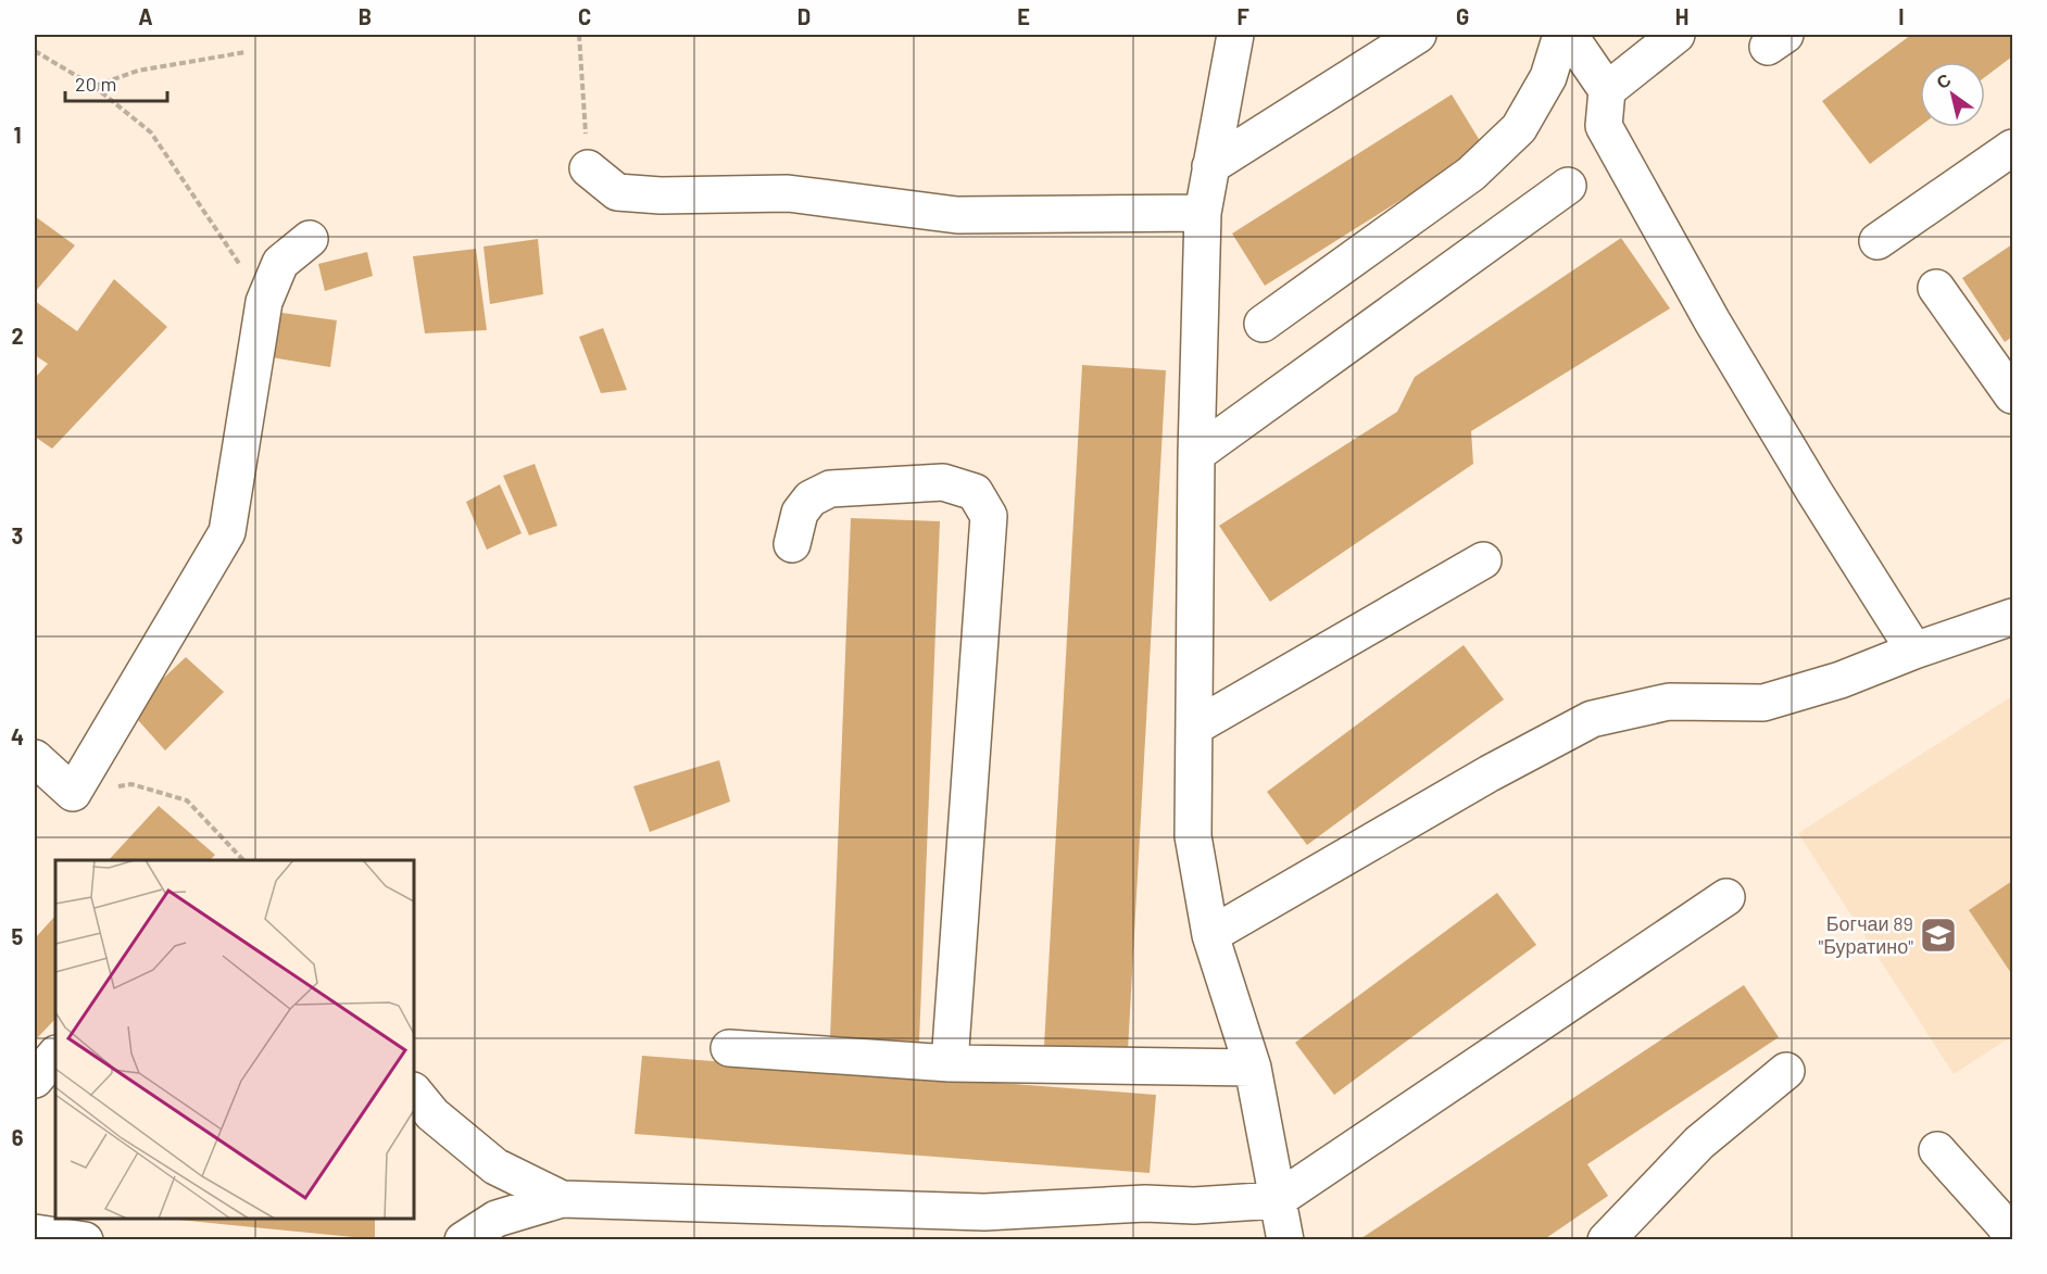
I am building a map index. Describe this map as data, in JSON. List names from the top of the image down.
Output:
{
  "places": {
    "school or university": ["Богчаи 89 \"Буратино\""]
  },
  "scale_bar": "20 m",
  "north": "top left",
  "grid": {
    "columns": [
      "A",
      "B",
      "C",
      "D",
      "E",
      "F",
      "G",
      "H",
      "I"
    ],
    "rows": [
      "1",
      "2",
      "3",
      "4",
      "5",
      "6"
    ]
  }
}
